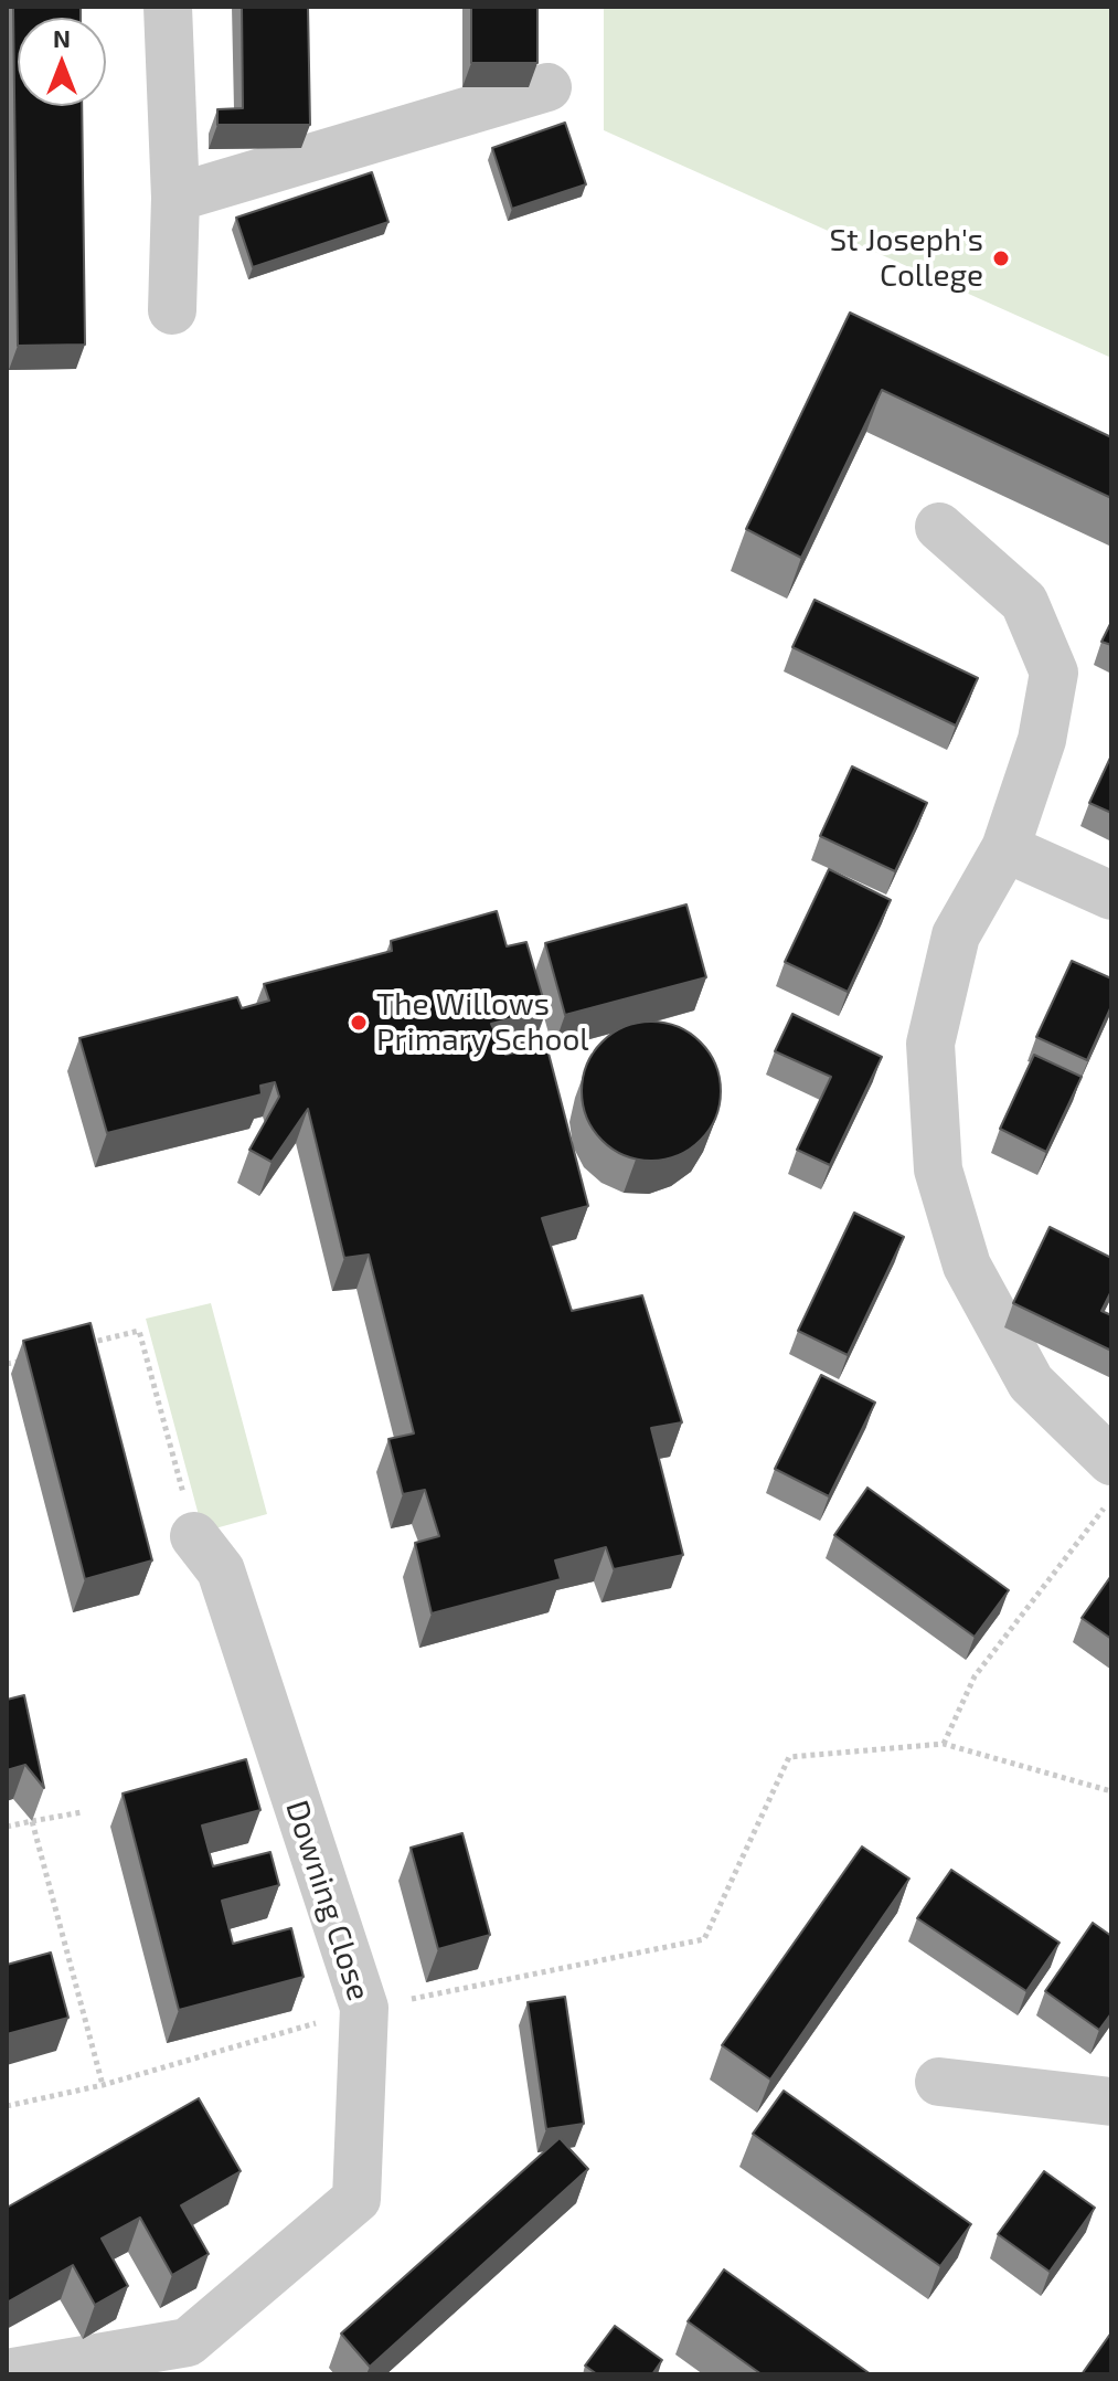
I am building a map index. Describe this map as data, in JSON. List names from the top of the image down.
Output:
{
  "streets": {
    "street": ["Downing Close"]
  },
  "places": ["St Joseph's College", "The Willows Primary School"],
  "north": "top"
}
